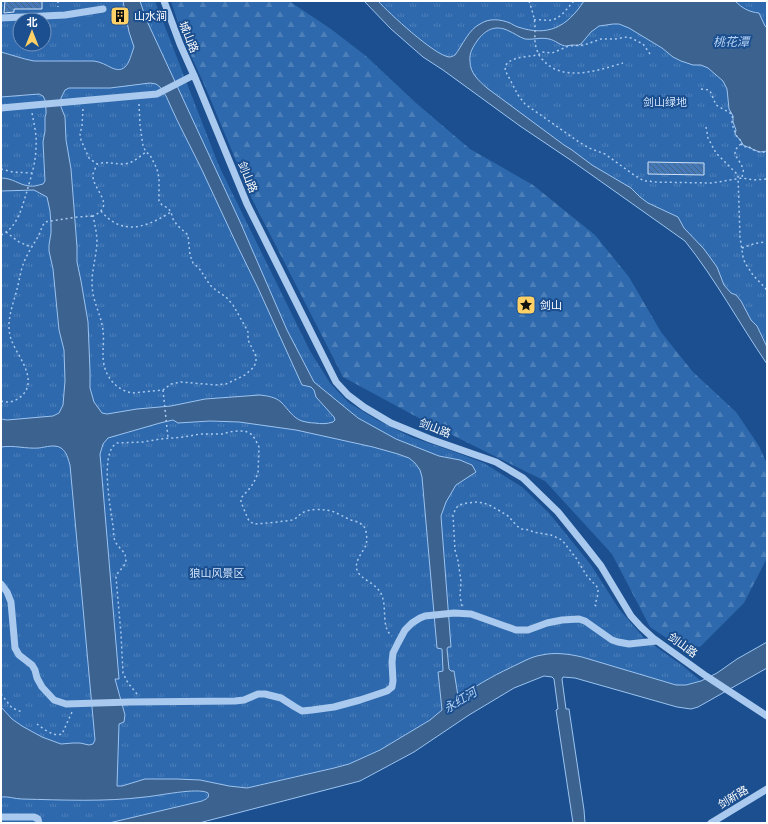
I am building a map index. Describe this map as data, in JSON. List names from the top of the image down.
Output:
{
  "streets": {
    "street": ["城山路", "剑山路", "剑新路"]
  },
  "crossings": [
    ["城山路", "剑山路"]
  ],
  "water": ["桃花潭", "永红河"],
  "parks": ["剑山绿地", "狼山风景区"],
  "places": {
    "building": ["山水涧"],
    "place": ["剑山"]
  },
  "north": "top"
}
